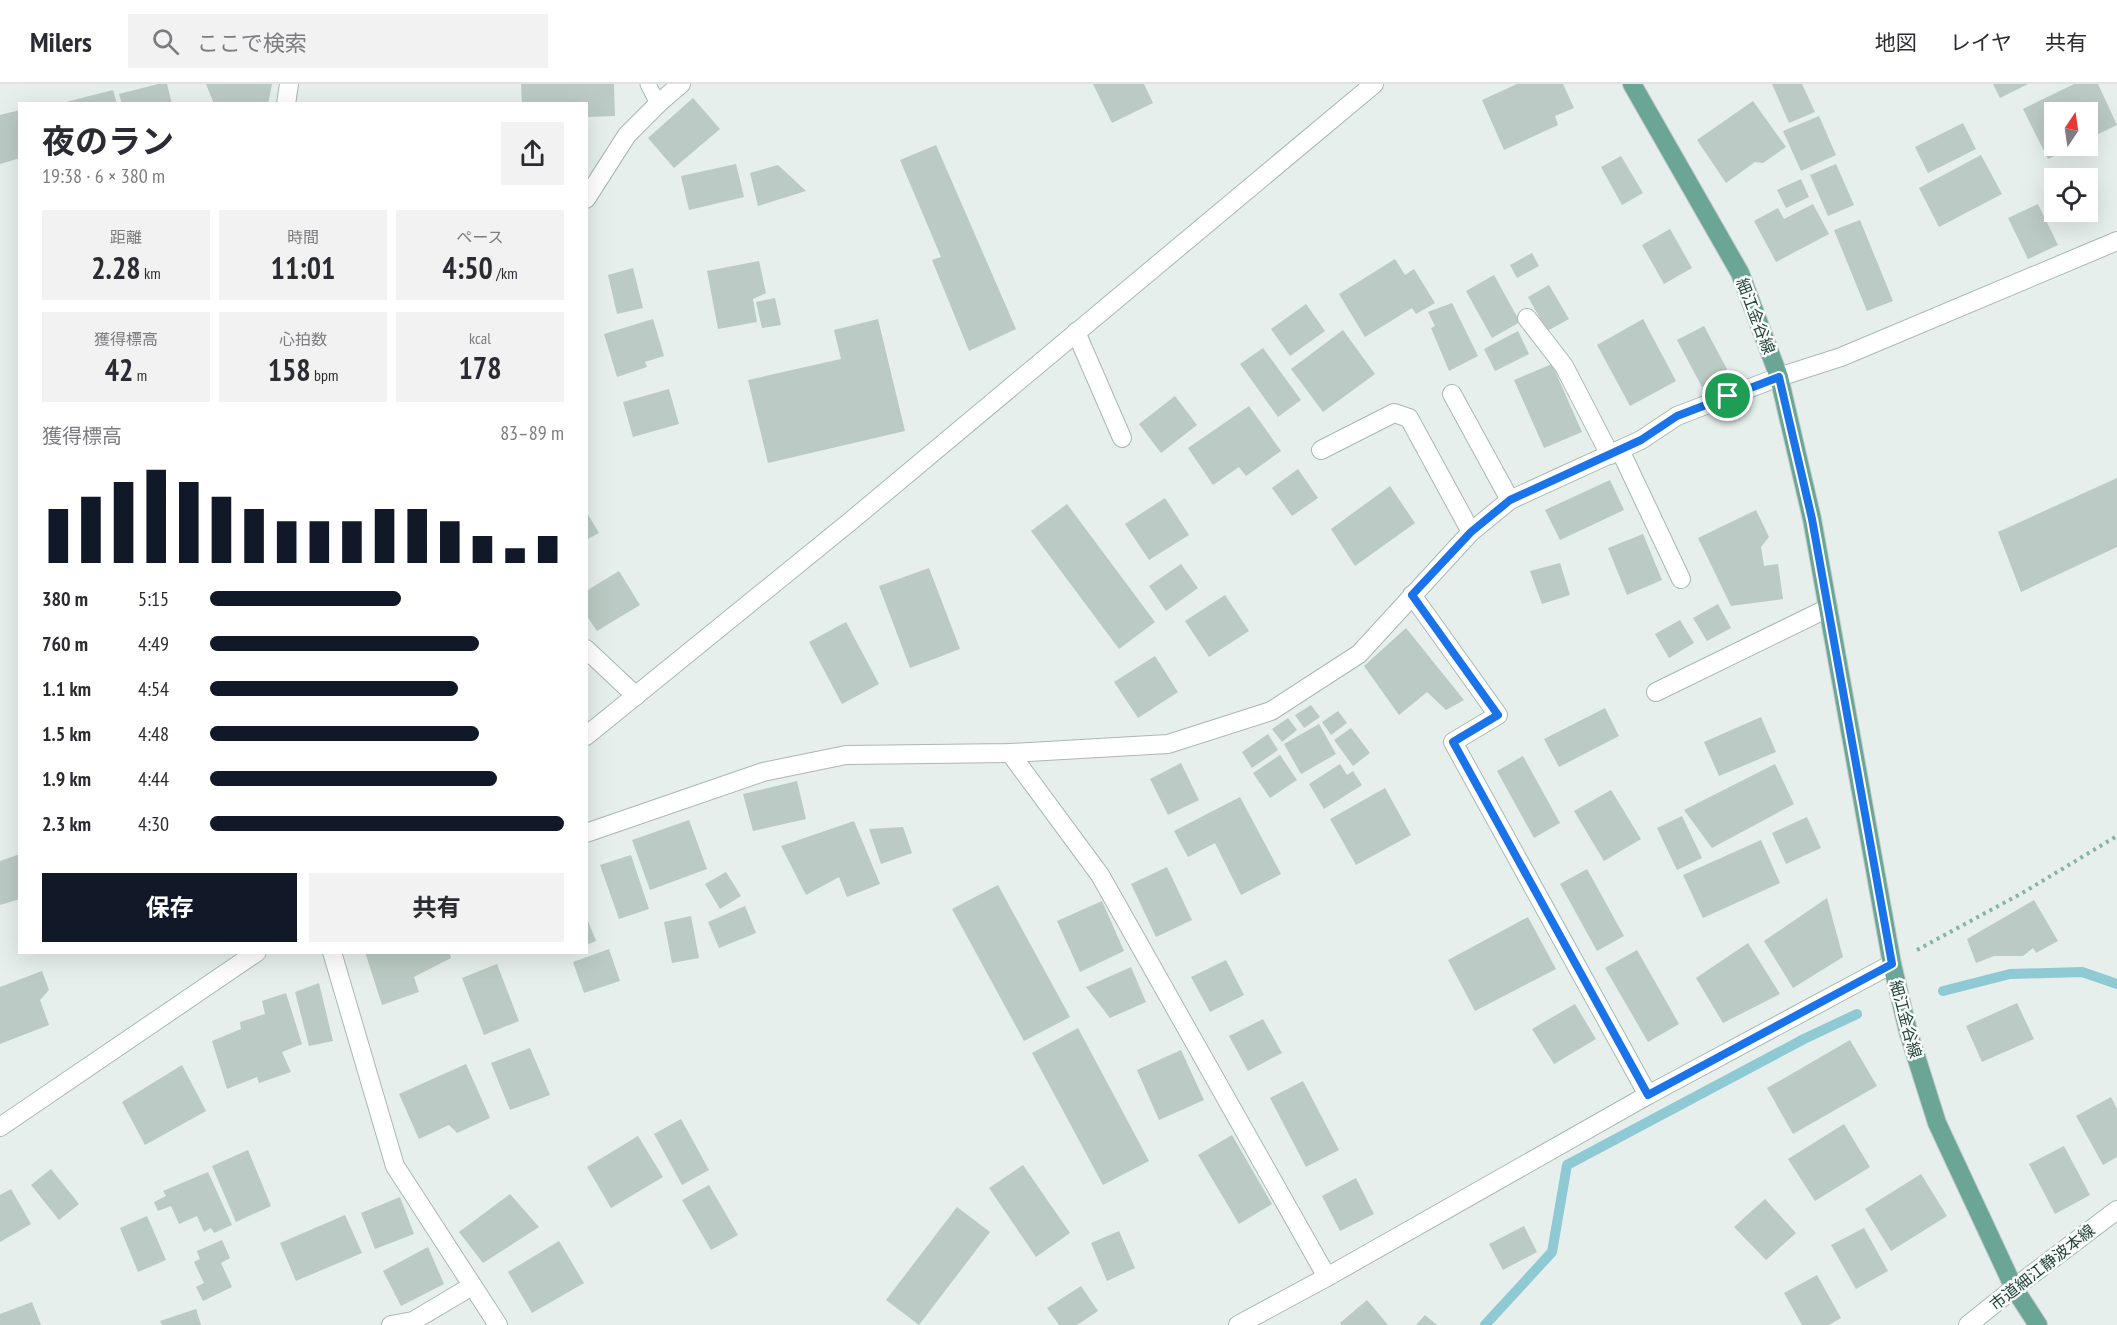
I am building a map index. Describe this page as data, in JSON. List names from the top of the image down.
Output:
{
  "streets": {
    "main road": ["細江金谷線"],
    "street": ["市道細江静波本線"]
  },
  "crossings": [
    ["細江金谷線", "市道細江静波本線"]
  ],
  "north": "top",
  "page": {
    "header": "Milers",
    "search": "ここで検索",
    "nav": ["地図", "レイヤ", "共有"],
    "heading": ["夜のラン", "19:38 · 6 × 380 m"],
    "stats": [
      ["距離", "2.28 km"],
      ["時間", "11:01"],
      ["ペース", "4:50 /km"],
      ["獲得標高", "42 m"],
      ["心拍数", "158 bpm"],
      ["kcal", "178"]
    ],
    "chart": ["獲得標高", "83–89 m"],
    "list": [
      {
        "name": "380 m",
        "note": "5:15"
      },
      {
        "name": "760 m",
        "note": "4:49"
      },
      {
        "name": "1.1 km",
        "note": "4:54"
      },
      {
        "name": "1.5 km",
        "note": "4:48"
      },
      {
        "name": "1.9 km",
        "note": "4:44"
      },
      {
        "name": "2.3 km",
        "note": "4:30"
      }
    ],
    "buttons": ["保存", "共有"]
  }
}
